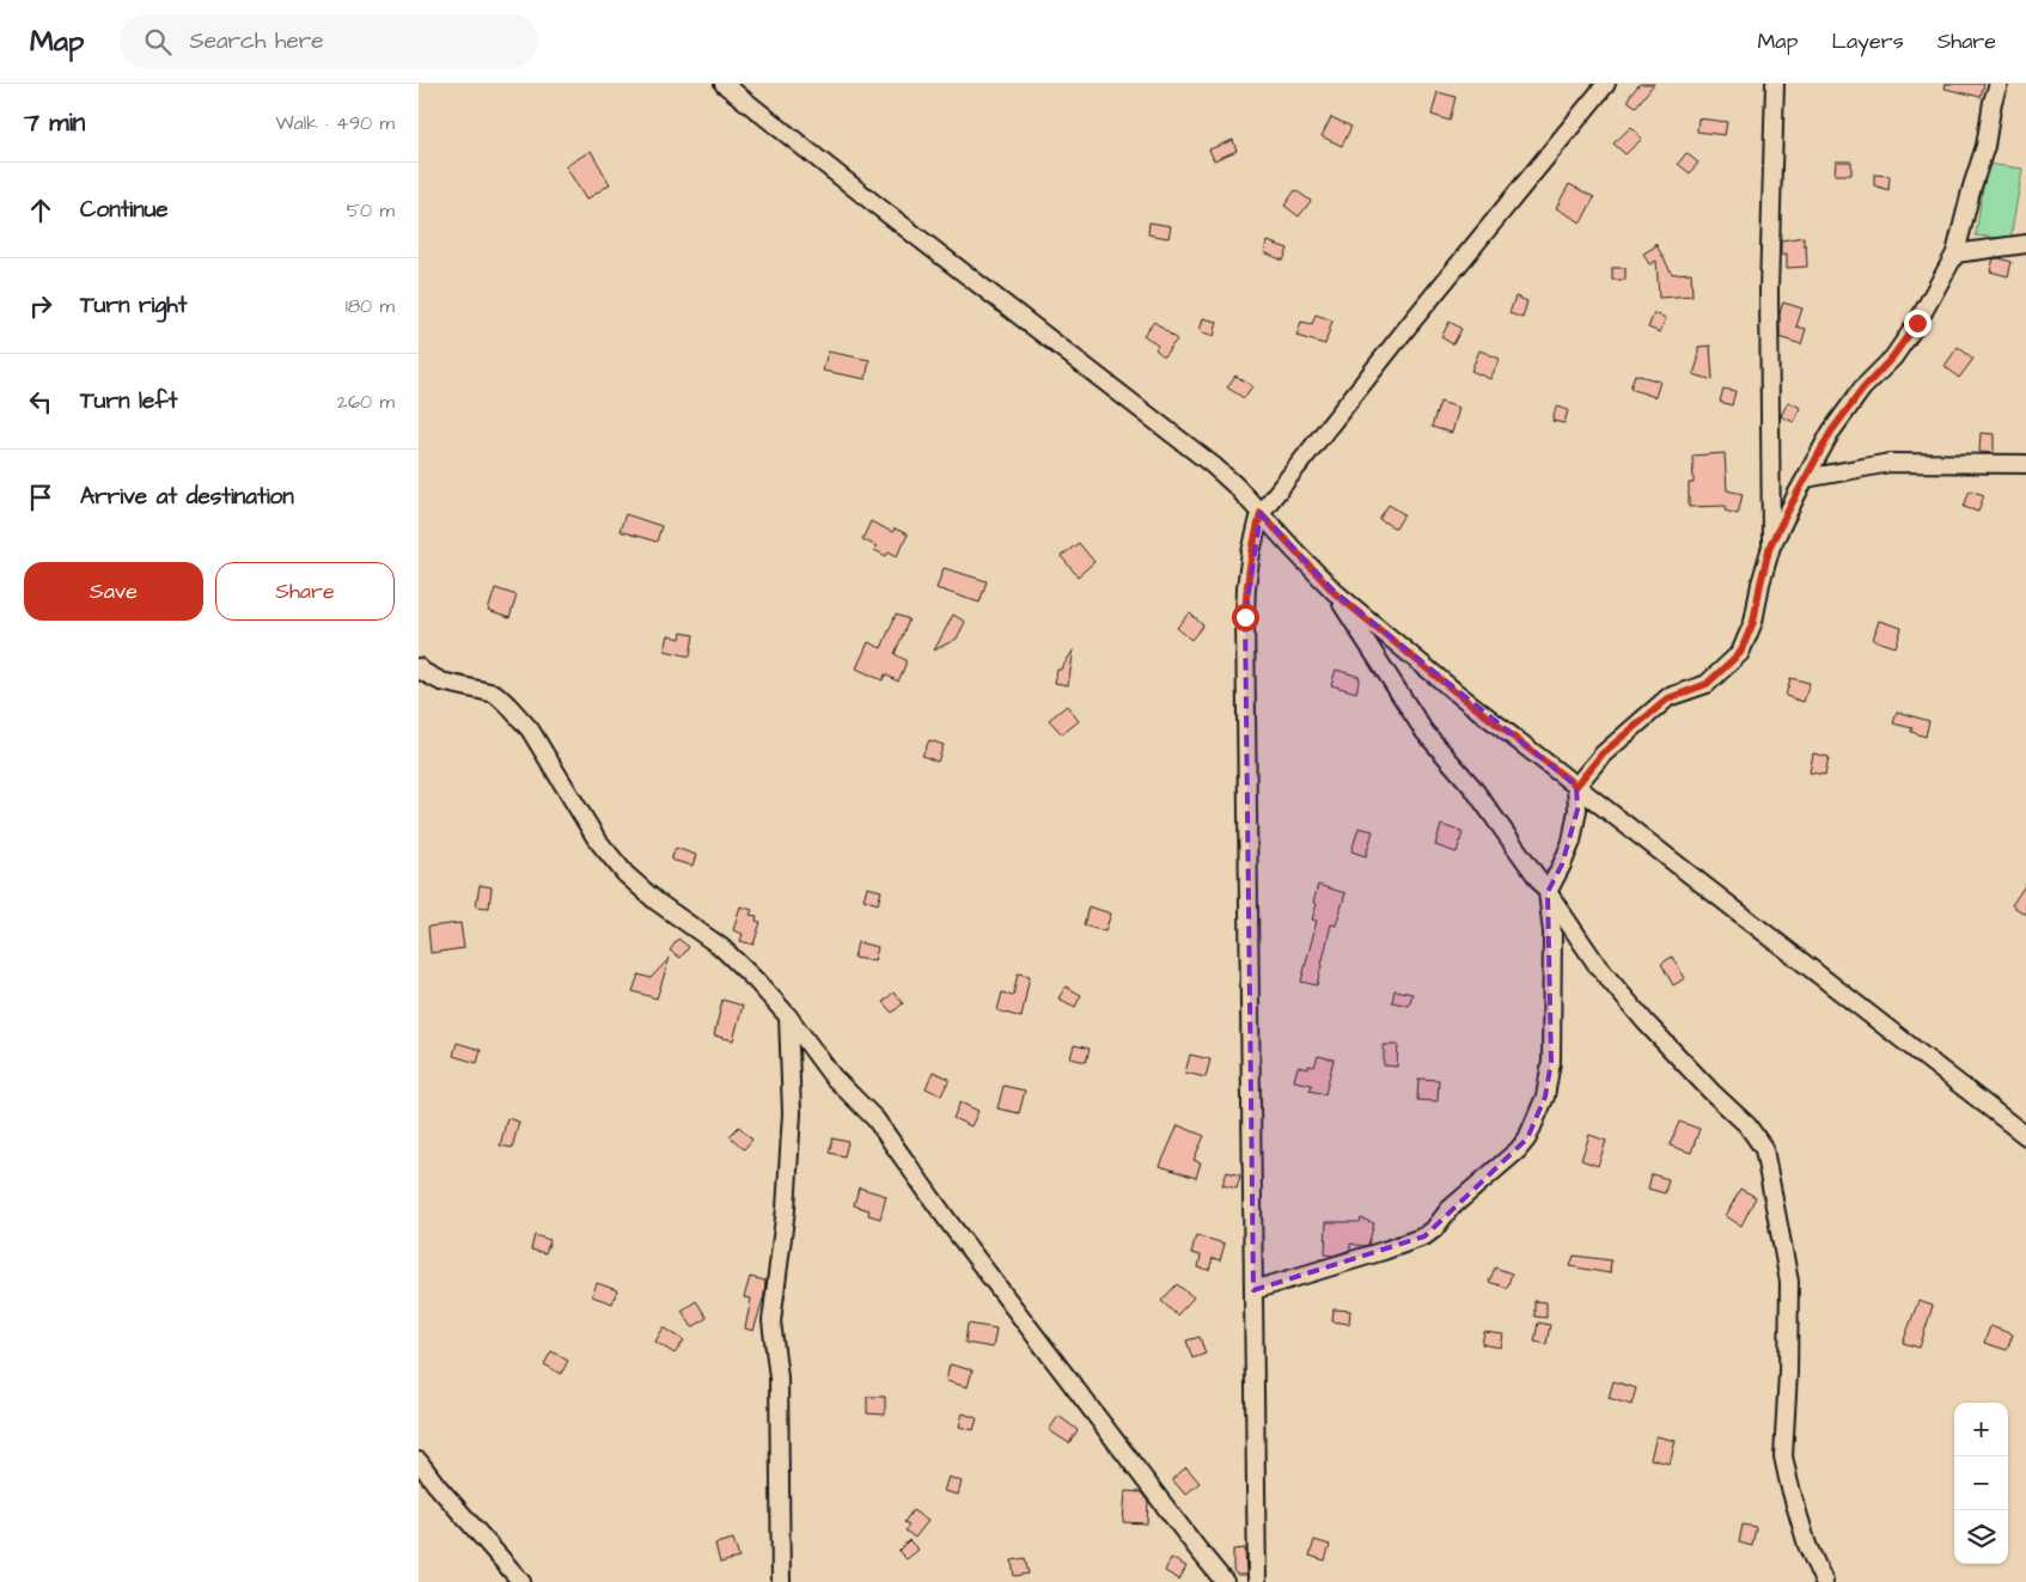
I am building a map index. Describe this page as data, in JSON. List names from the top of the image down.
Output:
{
  "page": {
    "header": "Map",
    "search": "Search here",
    "nav": ["Map", "Layers", "Share"],
    "heading": ["7 min", "Walk · 490 m"],
    "list": [
      ["Continue", "50 m"],
      ["Turn right", "180 m"],
      ["Turn left", "260 m"],
      "Arrive at destination"
    ],
    "buttons": ["Save", "Share"],
    "map_buttons": ["+", "−"]
  }
}
